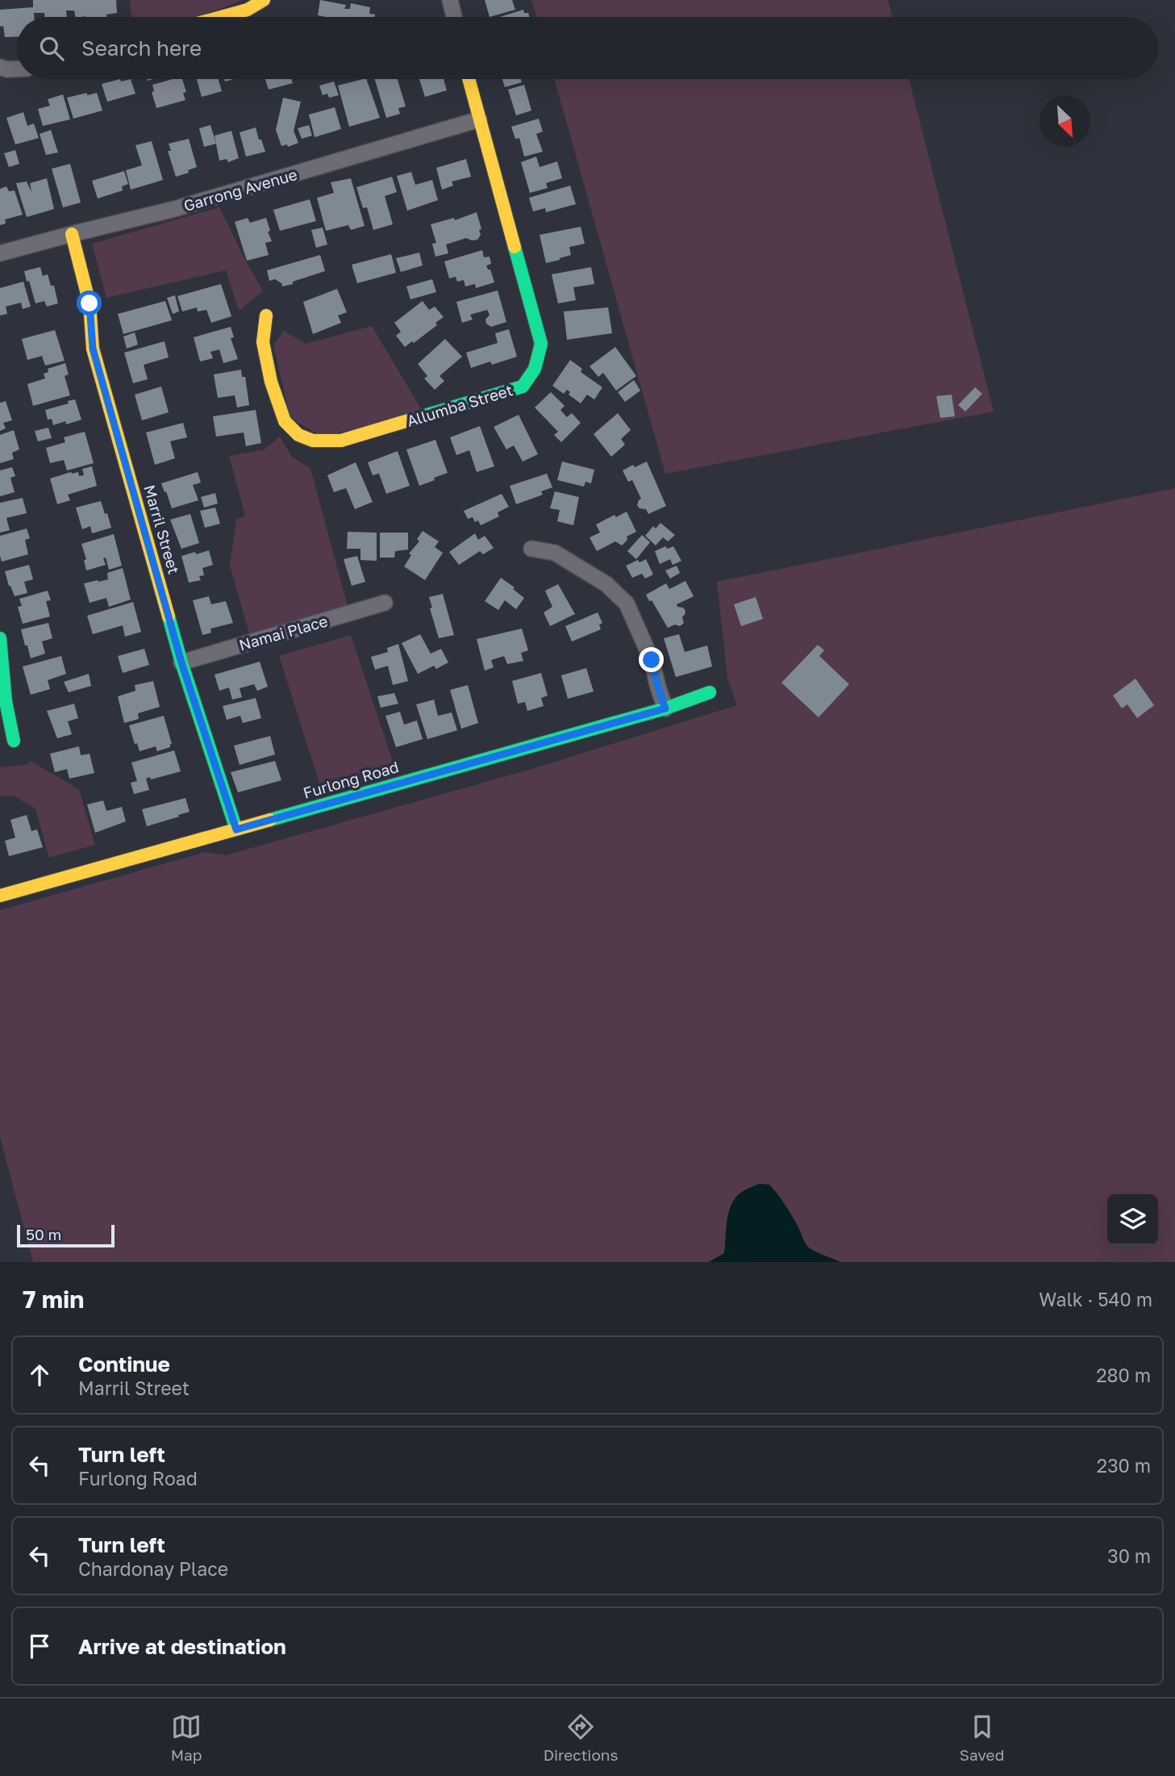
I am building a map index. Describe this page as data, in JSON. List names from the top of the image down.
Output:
{
  "streets": {
    "street": [
      "Garrong Avenue",
      "Allumba Street",
      "Marril Street",
      "Namai Place",
      "Furlong Road"
    ]
  },
  "crossings": [
    ["Garrong Avenue", "Allumba Street"],
    ["Garrong Avenue", "Marril Street"],
    ["Marril Street", "Namai Place"],
    ["Marril Street", "Furlong Road"]
  ],
  "scale_bar": "50 m",
  "north": "bottom right",
  "page": {
    "search": "Search here",
    "scale": "50 m",
    "heading": ["7 min", "Walk · 540 m"],
    "list": [
      ["Continue", "Marril Street", "280 m"],
      ["Turn left", "Furlong Road", "230 m"],
      ["Turn left", "Chardonay Place", "30 m"],
      "Arrive at destination"
    ],
    "nav": ["Map", "Directions", "Saved"]
  }
}
